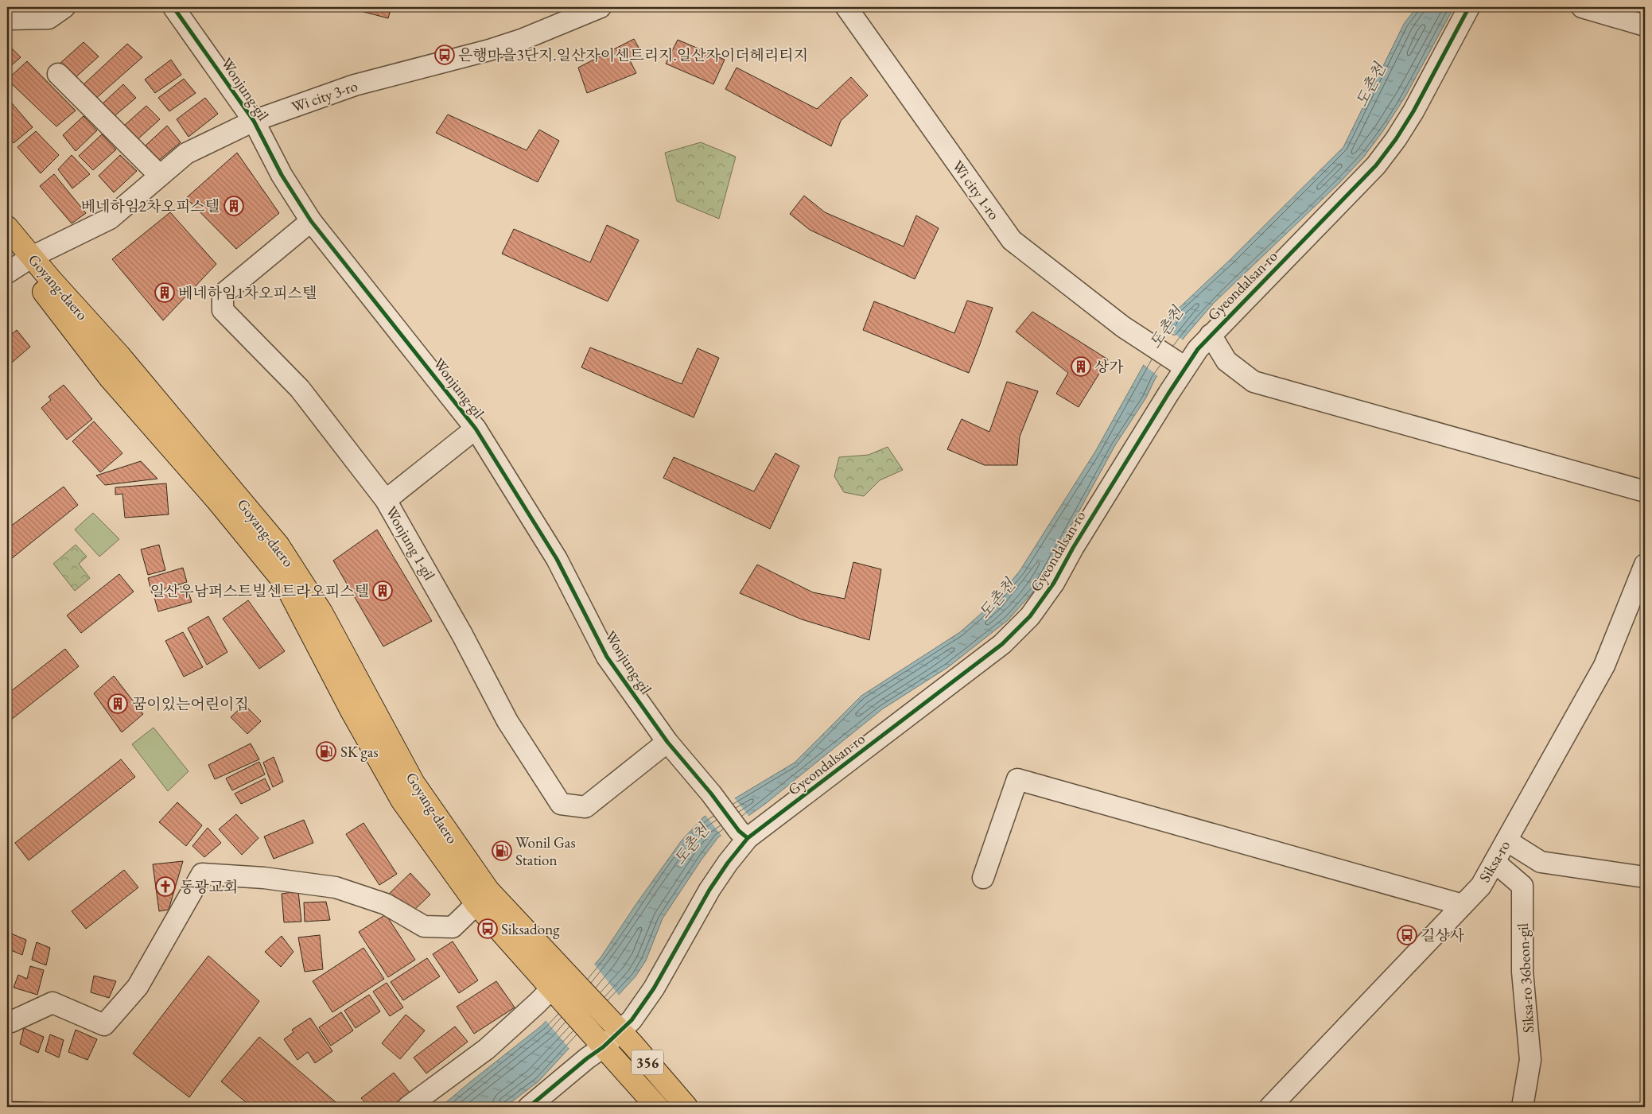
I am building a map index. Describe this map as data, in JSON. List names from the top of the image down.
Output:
{
  "streets": {
    "main road": ["Goyang-daero", "356"],
    "street": [
      "Wonjung-gil",
      "Wi city 3-ro",
      "Wi city 1-ro",
      "Gyeondalsan-ro",
      "Wonjung 1-gil",
      "Siksa-ro",
      "Siksa-ro 36beon-gil"
    ]
  },
  "crossings": [
    ["Wonjung-gil", "Wi city 3-ro"],
    ["Wonjung-gil", "Gyeondalsan-ro"],
    ["Wonjung-gil", "Wonjung 1-gil"],
    ["Wi city 3-ro", "Goyang-daero"],
    ["Wi city 1-ro", "Gyeondalsan-ro"],
    ["Gyeondalsan-ro", "356"],
    ["Goyang-daero", "356"],
    ["Siksa-ro", "Siksa-ro 36beon-gil"]
  ],
  "water": ["도촌천"],
  "places": {
    "bus stop": ["은행마을3단지.일산자이센트리지.일산자이더헤리티지", "Siksadong", "길상사"],
    "building": [
      "베네하임2차오피스텔",
      "베네하임1차오피스텔",
      "상가",
      "일산우남퍼스트빌센트라오피스텔",
      "꿈이있는어린이집"
    ],
    "fuel station": ["SK gas", "Wonil Gas Station"],
    "church": ["동광교회"]
  }
}
